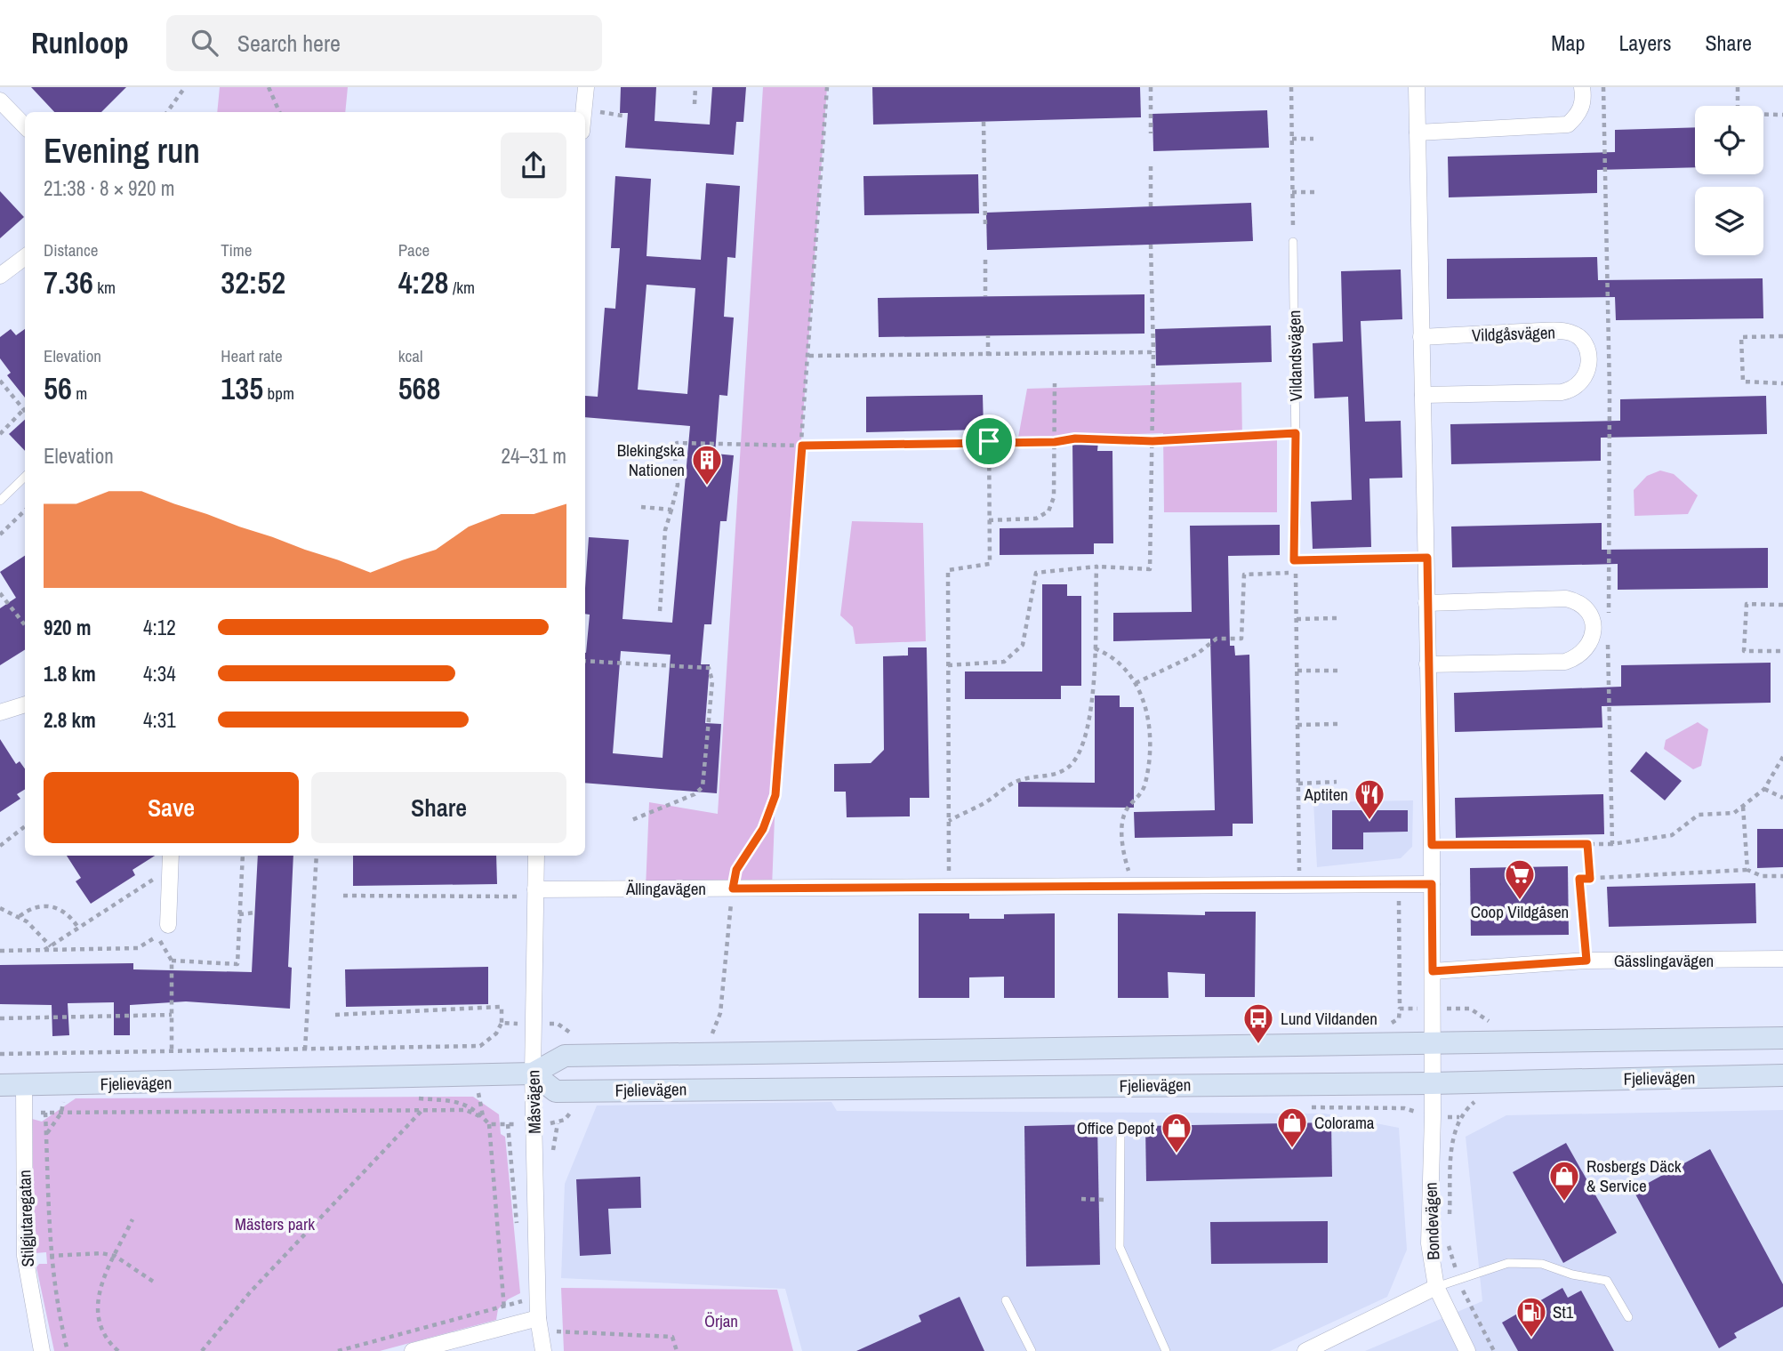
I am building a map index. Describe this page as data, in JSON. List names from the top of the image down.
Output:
{
  "streets": {
    "main road": ["Fjelievägen"],
    "street": [
      "Vildgåsvägen",
      "Ällingavägen",
      "Gässlingavägen",
      "Måsvägen",
      "Stilgjutaregatan",
      "Bondevägen"
    ],
    "lane": ["Vildandsvägen"]
  },
  "crossings": [
    ["Ällingavägen", "Måsvägen"],
    ["Fjelievägen", "Måsvägen"],
    ["Fjelievägen", "Stilgjutaregatan"],
    ["Fjelievägen", "Bondevägen"]
  ],
  "parks": ["Mästers park", "Örjan"],
  "places": {
    "building": ["Blekingska Nationen"],
    "restaurant": ["Aptiten"],
    "supermarket": ["Coop Vildgåsen"],
    "bus stop": ["Lund Vildanden"],
    "shop": ["Colorama", "Office Depot", "Rosbergs Däck & Service"],
    "fuel station": ["St1"]
  },
  "page": {
    "header": "Runloop",
    "search": "Search here",
    "nav": ["Map", "Layers", "Share"],
    "heading": ["Evening run", "21:38 · 8 × 920 m"],
    "stats": [
      ["Distance", "7.36 km"],
      ["Time", "32:52"],
      ["Pace", "4:28 /km"],
      ["Elevation", "56 m"],
      ["Heart rate", "135 bpm"],
      ["kcal", "568"]
    ],
    "chart": ["Elevation", "24–31 m"],
    "list": [
      {
        "name": "920 m",
        "note": "4:12"
      },
      {
        "name": "1.8 km",
        "note": "4:34"
      },
      {
        "name": "2.8 km",
        "note": "4:31"
      }
    ],
    "buttons": ["Save", "Share"]
  }
}
